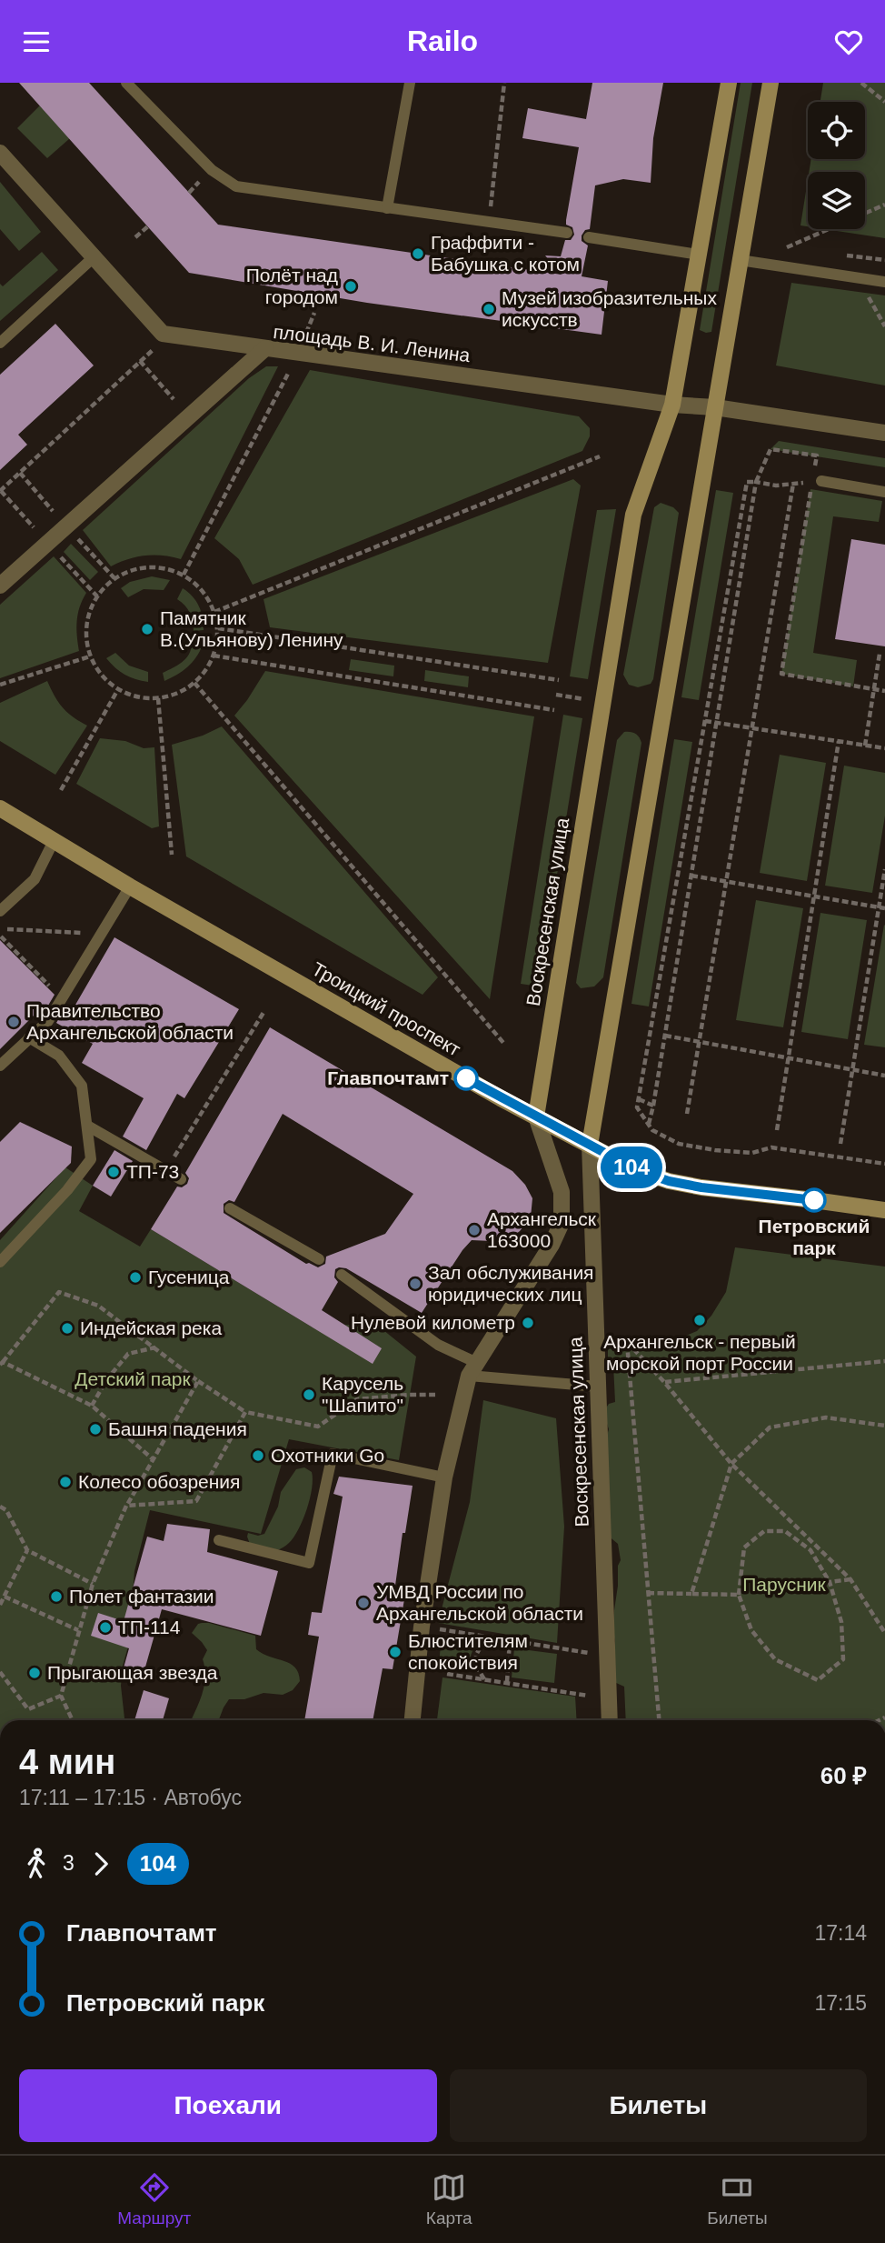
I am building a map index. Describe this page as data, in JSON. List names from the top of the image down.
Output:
{
  "streets": {
    "main road": ["Воскресенская улица", "Троицкий проспект"],
    "street": ["площадь В. И. Ленина"]
  },
  "crossings": [
    ["площадь В. И. Ленина", "Воскресенская улица"],
    ["Воскресенская улица", "Троицкий проспект"]
  ],
  "parks": ["Детский парк", "Парусник"],
  "places": [
    "Граффити - Бабушка с котом",
    "Полёт над городом",
    "Музей изобразительных искусств",
    "Памятник В.(Ульянову) Ленину",
    "Правительство Архангельской области",
    "Главпочтамт",
    "ТП-73",
    "Петровский парк",
    "Архангельск 163000",
    "Гусеница",
    "Зал обслуживания юридических лиц",
    "Архангельск - первый морской порт России",
    "Нулевой километр",
    "Индейская река",
    "Карусель \"Шапито\"",
    "Башня падения",
    "Охотники Go",
    "Колесо обозрения",
    "Полет фантазии",
    "УМВД России по Архангельской области",
    "ТП-114",
    "Блюстителям спокойствия",
    "Прыгающая звезда"
  ],
  "lines": ["bus line 104"],
  "page": {
    "header": "Railo",
    "on_map": "104",
    "heading": ["4 мин", "17:11 – 17:15 · Автобус", "60 ₽"],
    "legs": ["3", "104"],
    "list": [
      {
        "name": "Главпочтамт",
        "value": "17:14"
      },
      {
        "name": "Петровский парк",
        "value": "17:15"
      }
    ],
    "buttons": ["Поехали", "Билеты"],
    "tabs": ["Маршрут", "Карта", "Билеты"]
  }
}
